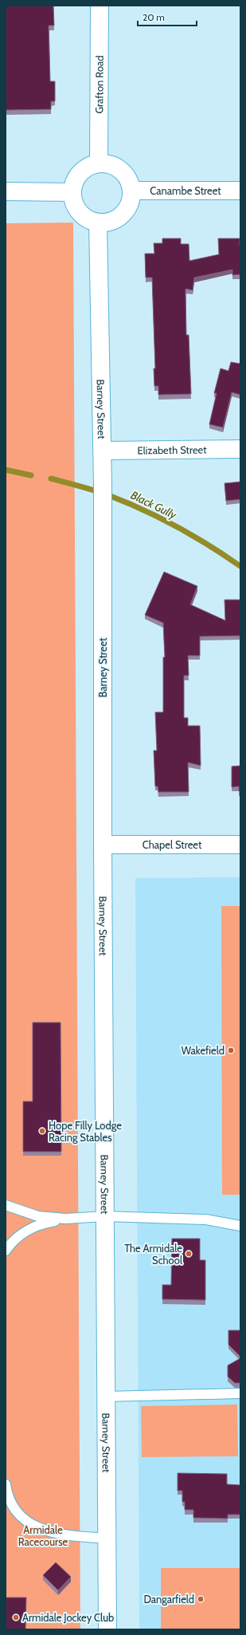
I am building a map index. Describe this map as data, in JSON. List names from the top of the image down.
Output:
{
  "streets": {
    "main road": [
      "Grafton Road",
      "Canambe Street",
      "Barney Street",
      "Elizabeth Street",
      "Chapel Street"
    ]
  },
  "crossings": [
    ["Grafton Road", "Canambe Street"],
    ["Grafton Road", "Barney Street"],
    ["Canambe Street", "Barney Street"],
    ["Barney Street", "Elizabeth Street"],
    ["Barney Street", "Chapel Street"]
  ],
  "water": ["Black Gully"],
  "parks": ["Armidale Racecourse"],
  "places": [
    "Wakefield",
    "Hope Filly Lodge Racing Stables",
    "The Armidale School",
    "Dangarfield",
    "Armidale Jockey Club"
  ],
  "scale_bar": "20 m"
}
